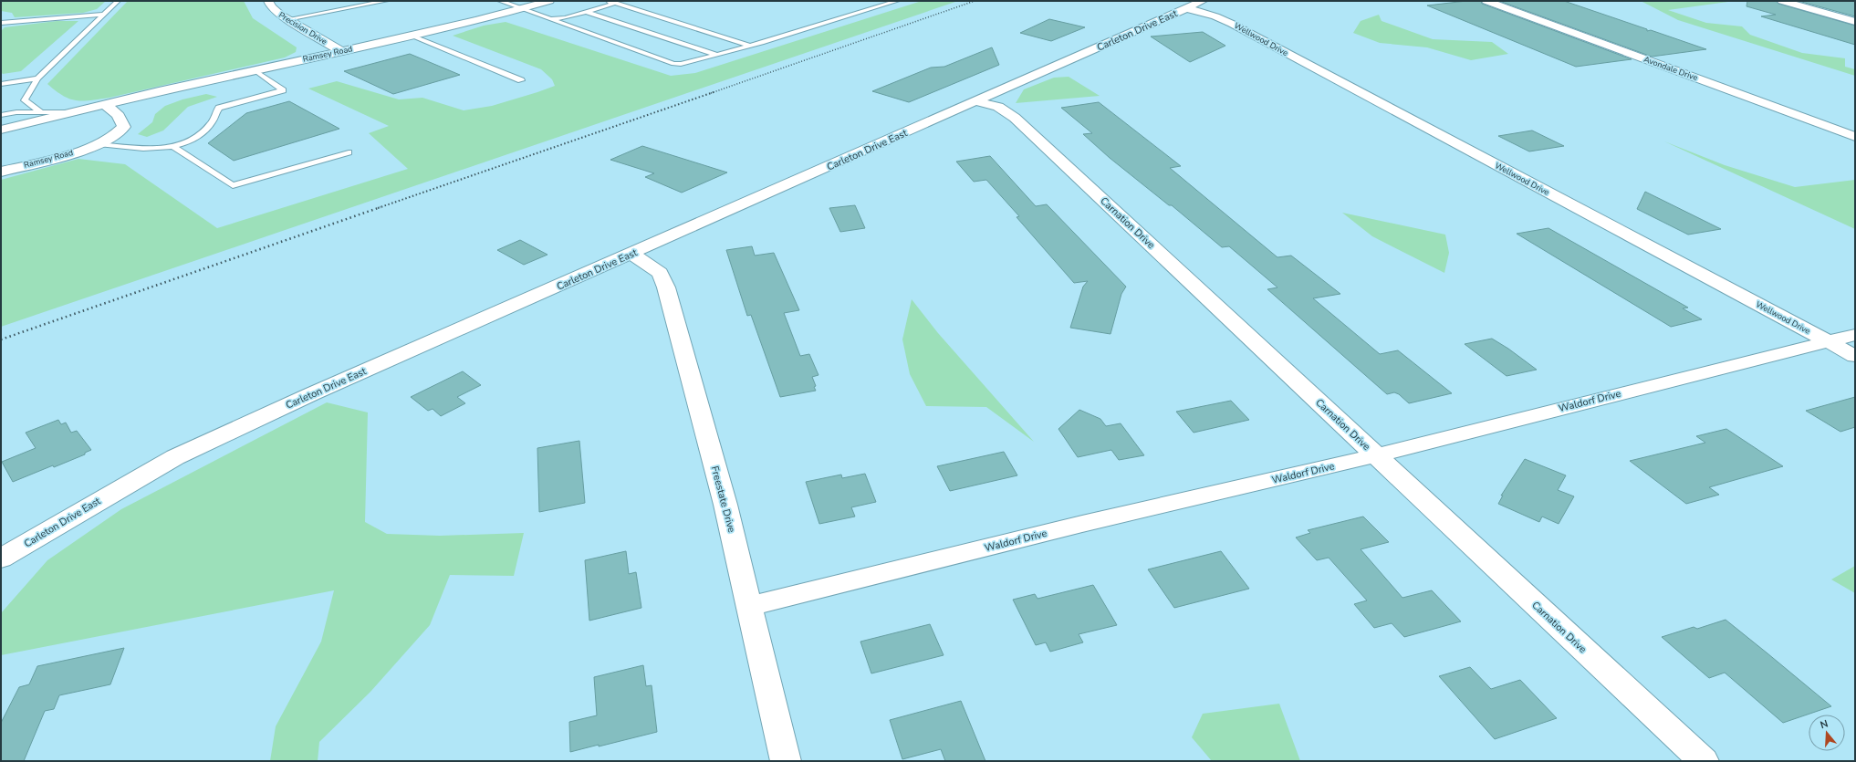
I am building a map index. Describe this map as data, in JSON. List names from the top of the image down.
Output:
{
  "streets": {
    "street": [
      "Precision Drive",
      "Carleton Drive East",
      "Wellwood Drive",
      "Ramsey Road",
      "Avondale Drive",
      "Carnation Drive",
      "Waldorf Drive",
      "Freestate Drive"
    ]
  },
  "crossings": [
    ["Precision Drive", "Ramsey Road"],
    ["Carleton Drive East", "Wellwood Drive"],
    ["Carleton Drive East", "Carnation Drive"],
    ["Carleton Drive East", "Freestate Drive"],
    ["Wellwood Drive", "Waldorf Drive"],
    ["Carnation Drive", "Waldorf Drive"],
    ["Waldorf Drive", "Freestate Drive"]
  ],
  "north": "top"
}
